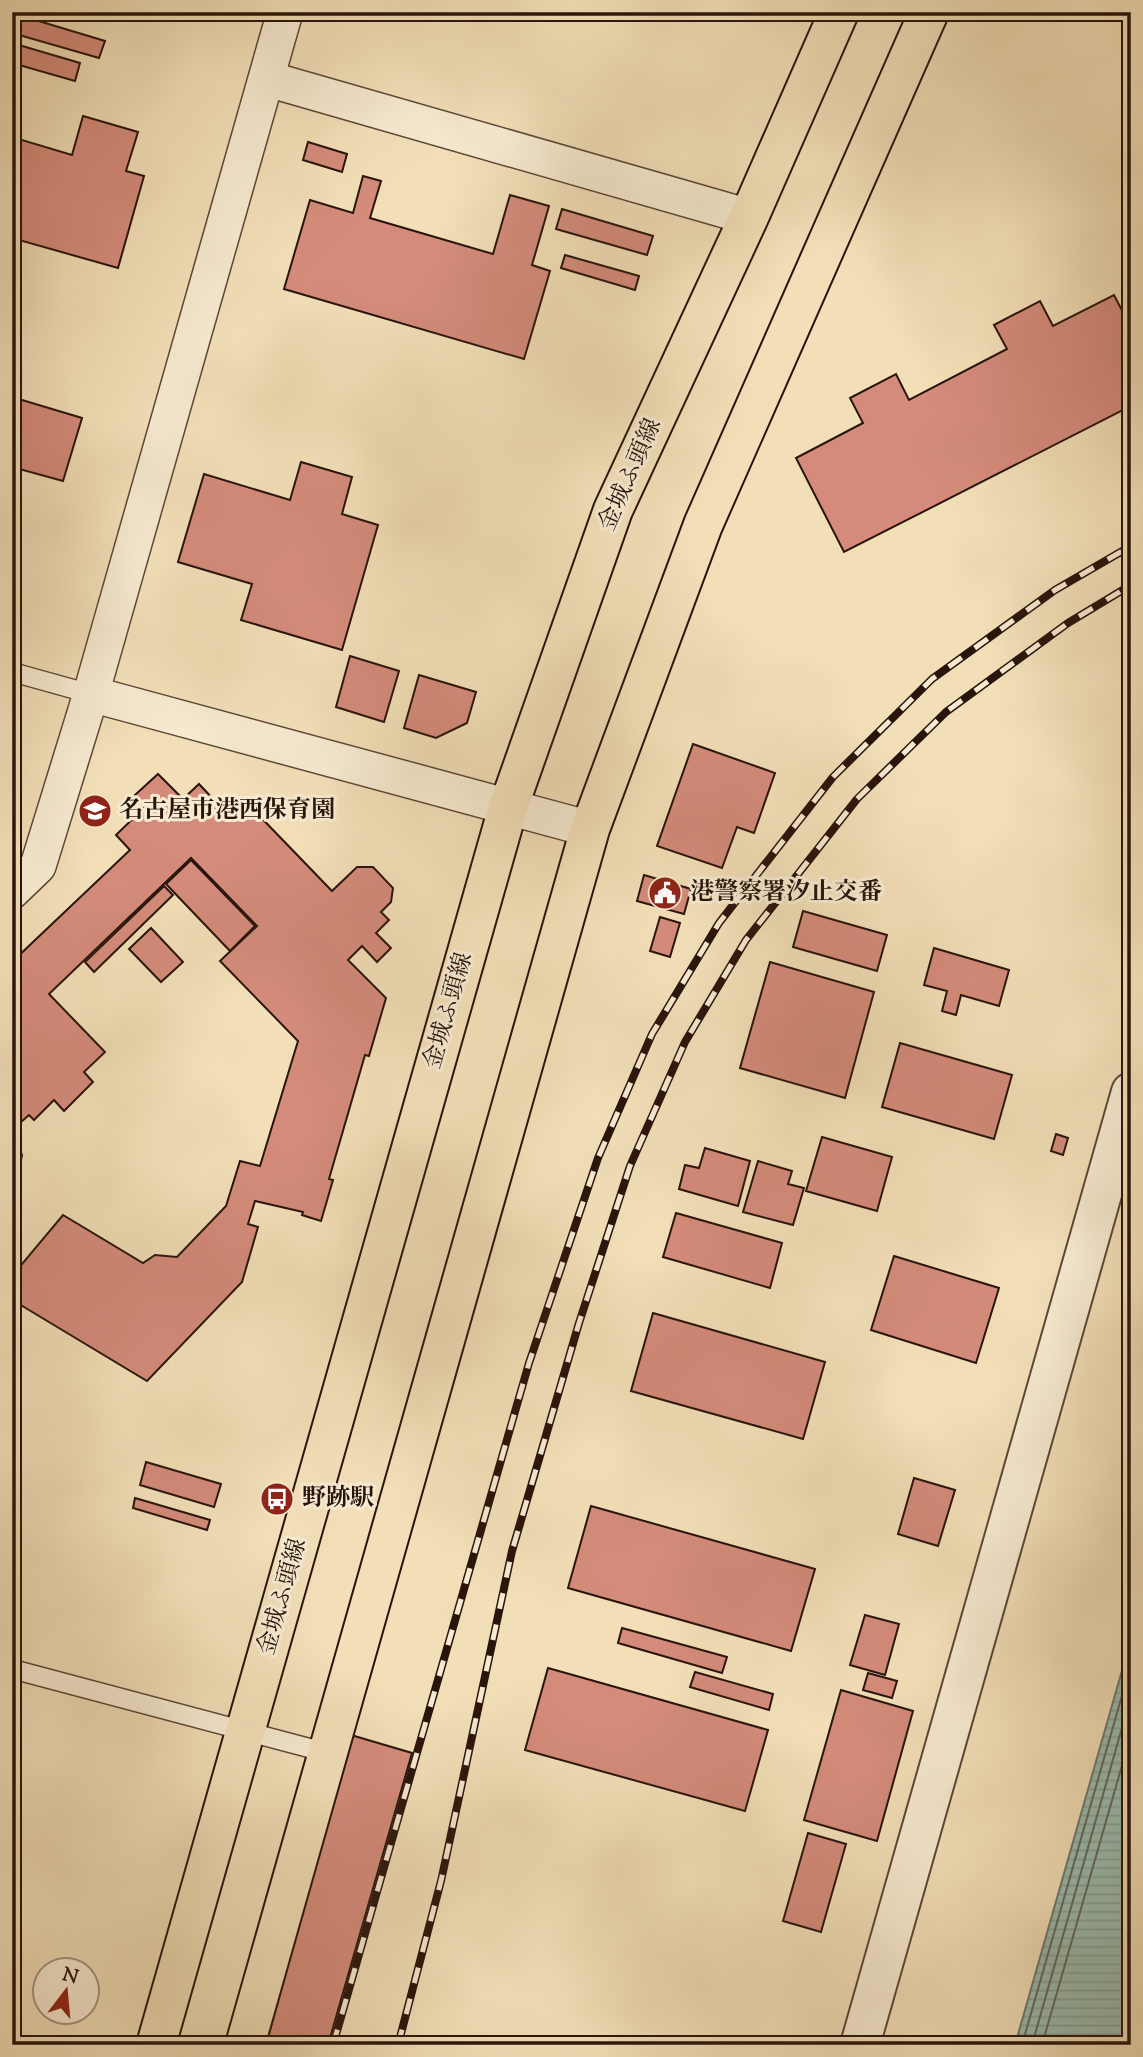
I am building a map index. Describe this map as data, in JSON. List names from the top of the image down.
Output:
{
  "streets": {
    "main road": ["金城ふ頭線"]
  },
  "places": {
    "school or university": ["名古屋市港西保育園"],
    "public building": ["港警察署汐止交番"],
    "bus stop": ["野跡駅"]
  },
  "north": "top"
}
